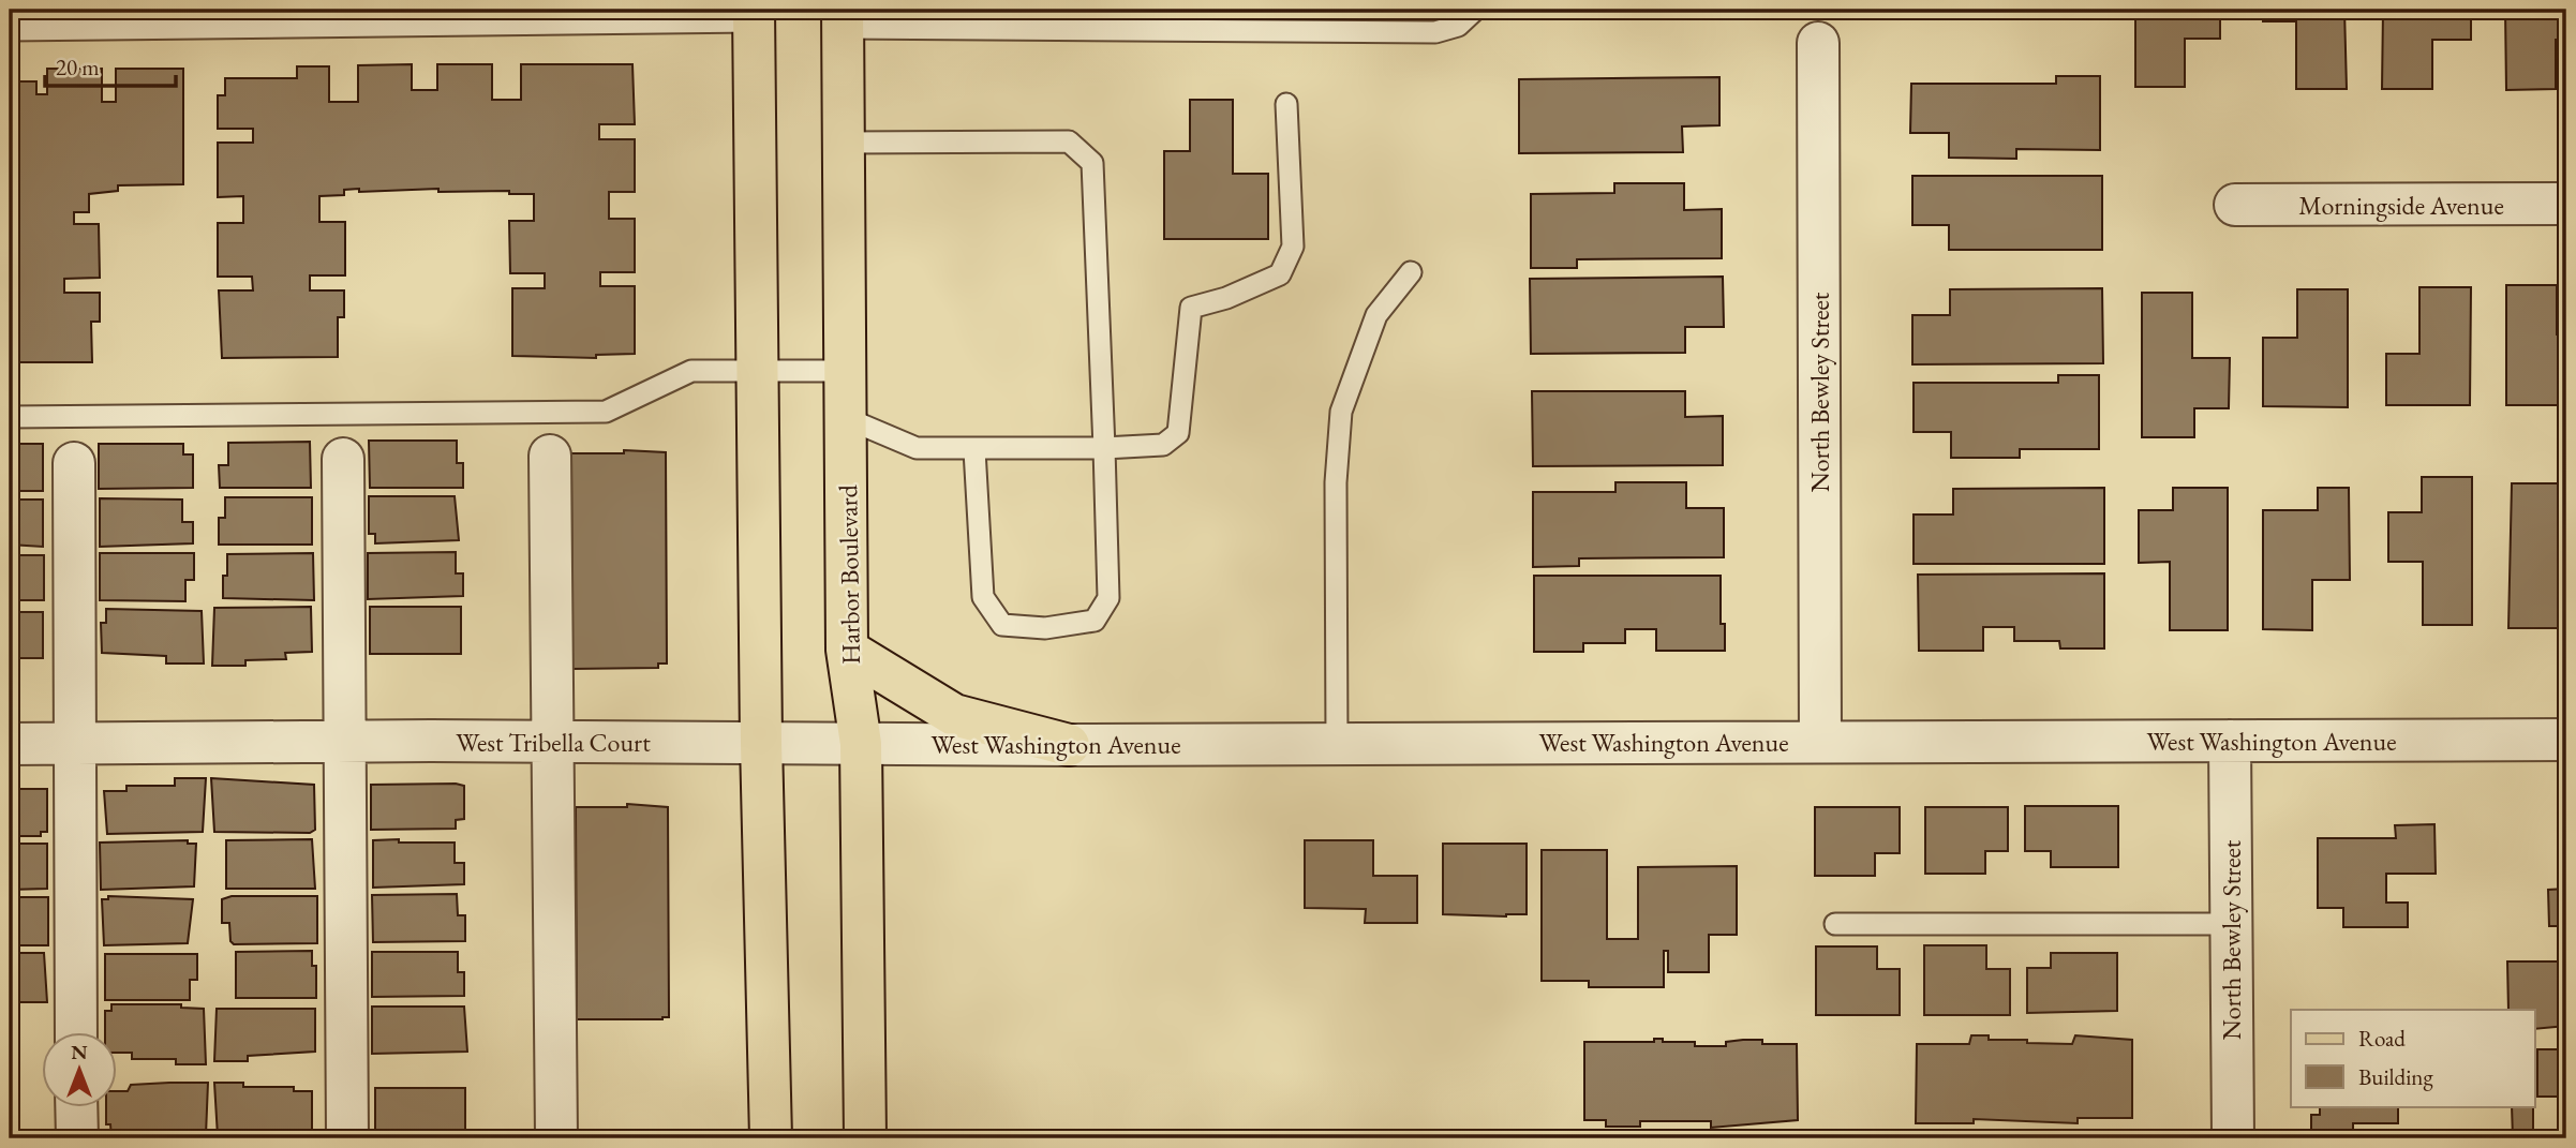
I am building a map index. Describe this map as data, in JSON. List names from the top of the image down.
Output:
{
  "streets": {
    "main road": ["Harbor Boulevard"],
    "street": [
      "Morningside Avenue",
      "North Bewley Street",
      "West Washington Avenue",
      "West Tribella Court"
    ]
  },
  "crossings": [
    ["North Bewley Street", "West Washington Avenue"],
    ["Harbor Boulevard", "West Washington Avenue"],
    ["West Washington Avenue", "West Tribella Court"]
  ],
  "legend": ["Road", "Building"],
  "scale_bar": "20 m",
  "north": "top"
}
